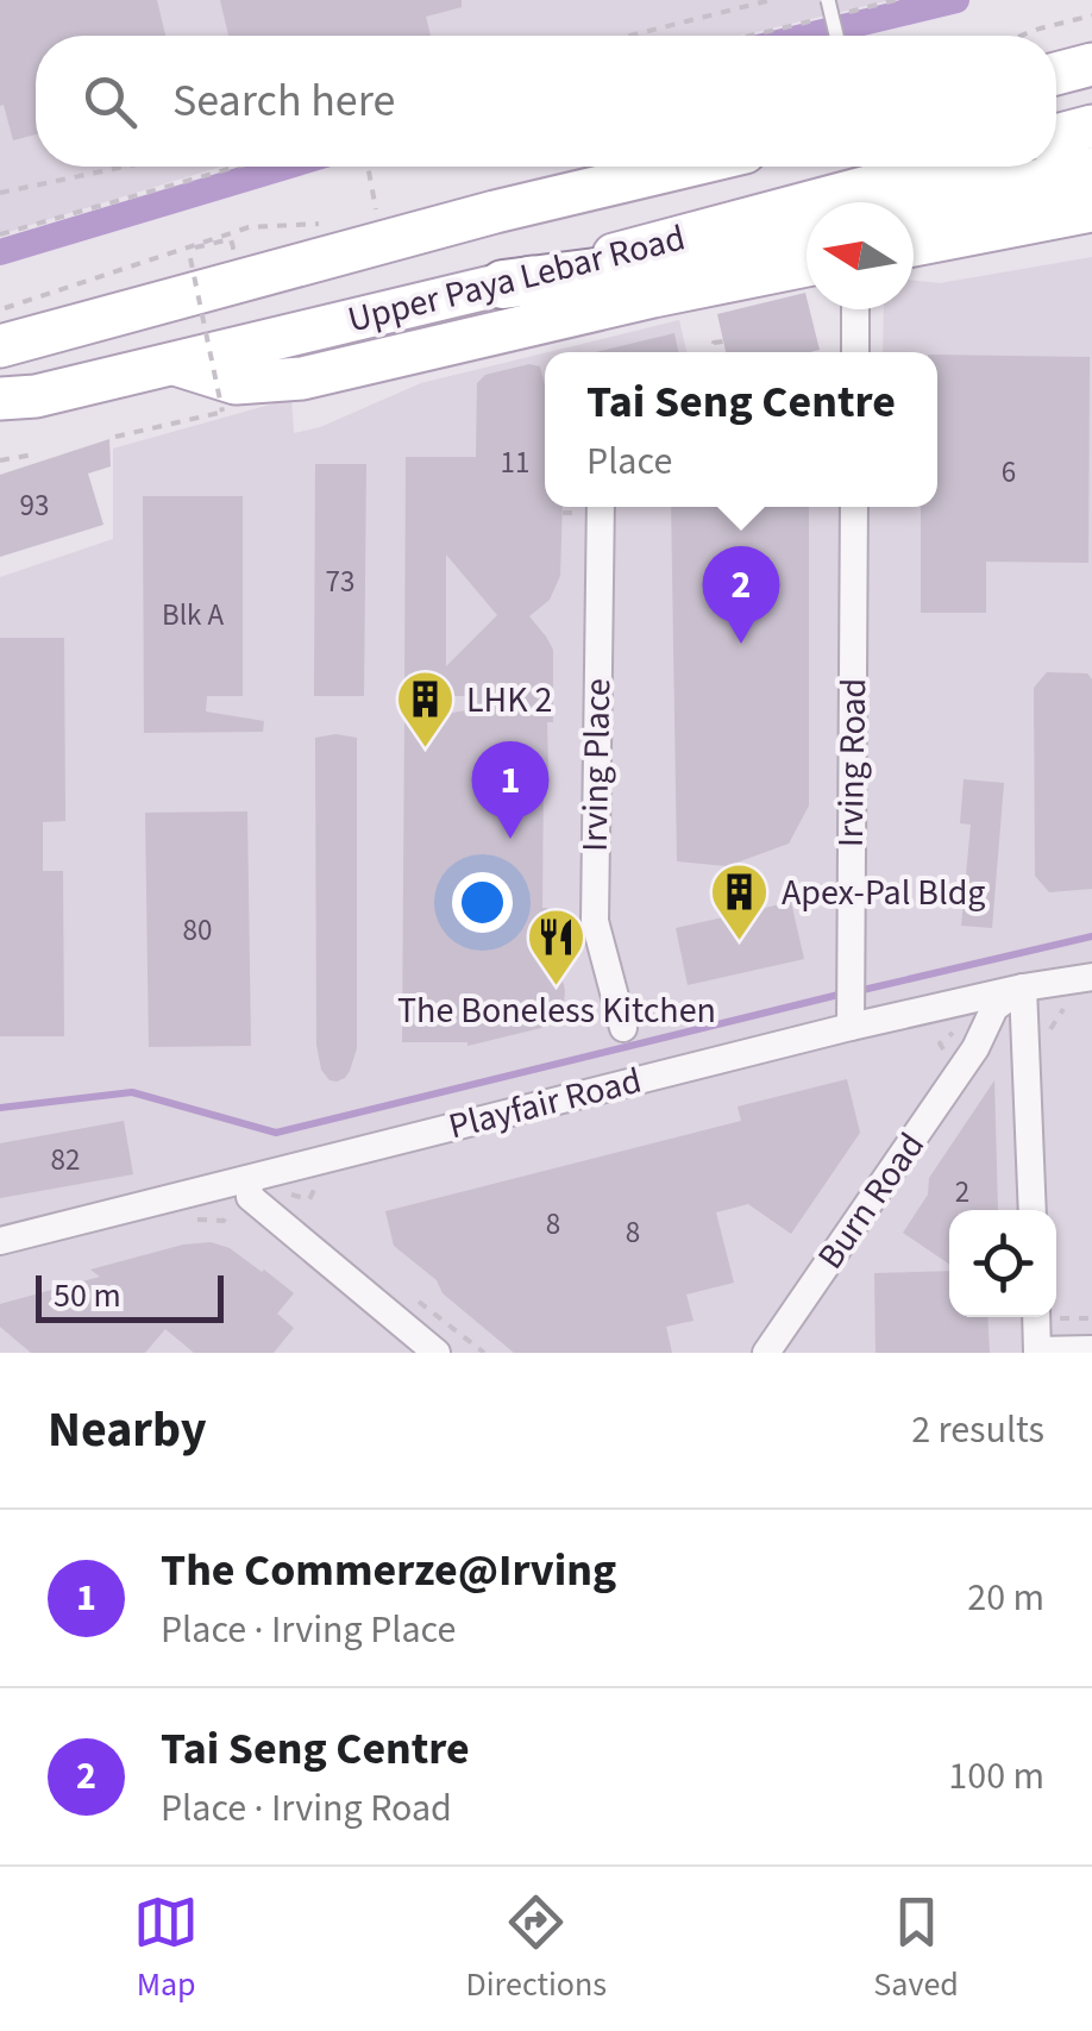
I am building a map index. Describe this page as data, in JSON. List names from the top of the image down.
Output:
{
  "streets": {
    "main road": ["Upper Paya Lebar Road"],
    "street": [
      "Irving Road",
      "Irving Place",
      "Playfair Road",
      "Burn Road"
    ]
  },
  "crossings": [
    ["Irving Road", "Playfair Road"],
    ["Playfair Road", "Burn Road"]
  ],
  "places": {
    "building": ["LHK 2", "Apex-Pal Bldg"],
    "restaurant": ["The Boneless Kitchen"]
  },
  "house_numbers": [
    "11",
    "6",
    "93",
    "73",
    "Blk A",
    "80",
    "82",
    "2",
    "8",
    "8"
  ],
  "scale_bar": "50 m",
  "north": "left",
  "page": {
    "search": "Search here",
    "popup": ["Tai Seng Centre", "Place"],
    "pins": ["2", "1"],
    "scale": "50 m",
    "heading": ["Nearby", "2 results"],
    "list": [
      {
        "mark": "1",
        "name": "The Commerze@Irving",
        "note": "Place · Irving Place",
        "value": "20 m"
      },
      {
        "mark": "2",
        "name": "Tai Seng Centre",
        "note": "Place · Irving Road",
        "value": "100 m"
      }
    ],
    "nav": ["Map", "Directions", "Saved"]
  }
}
